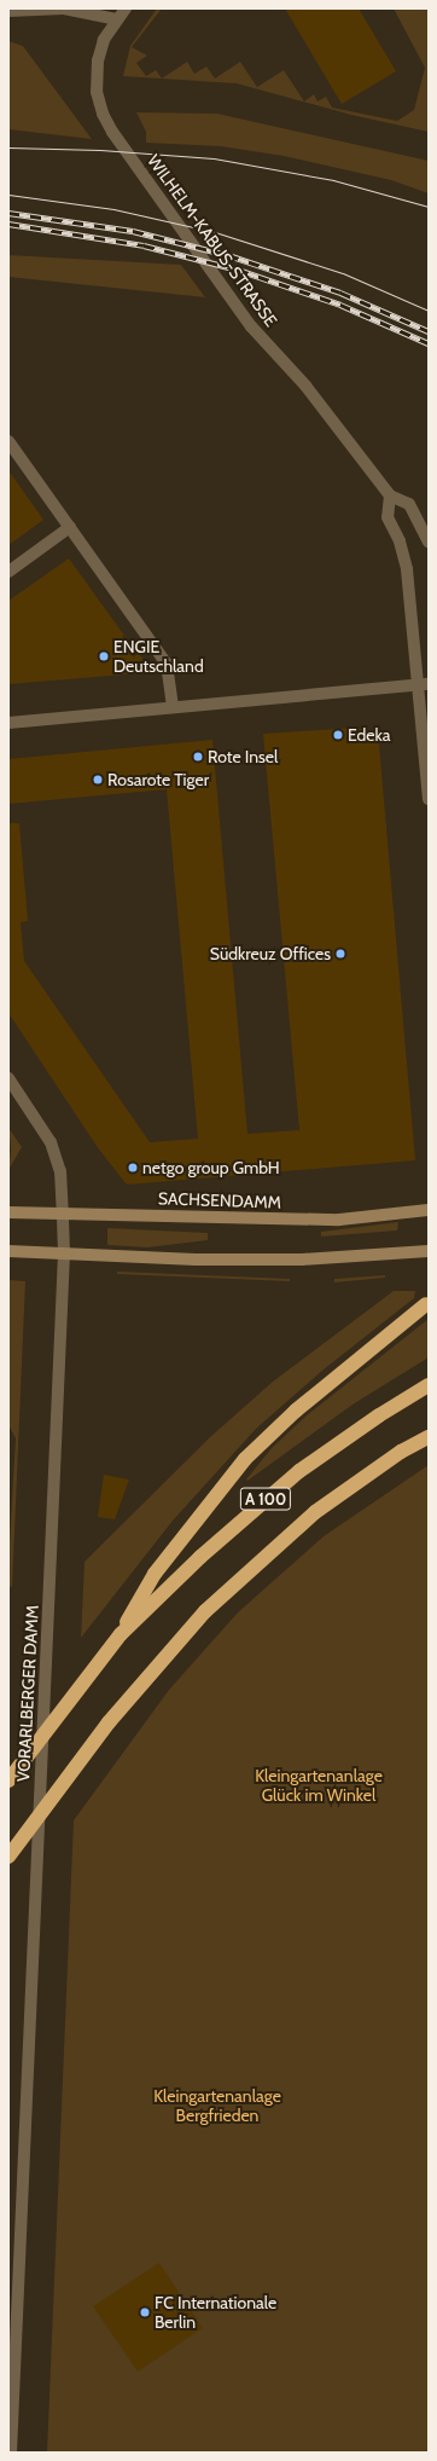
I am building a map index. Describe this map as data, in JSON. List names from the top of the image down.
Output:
{
  "streets": {
    "highway": ["A 100"],
    "main road": ["SACHSENDAMM"],
    "street": ["WILHELM-KABUS-STRASSE", "VORARLBERGER DAMM"]
  },
  "crossings": [
    ["SACHSENDAMM", "VORARLBERGER DAMM"]
  ],
  "parks": ["Kleingartenanlage Glück im Winkel", "Kleingartenanlage Bergfrieden"],
  "places": [
    "ENGIE Deutschland",
    "Edeka",
    "Rote Insel",
    "Rosarote Tiger",
    "Südkreuz Offices",
    "netgo group GmbH",
    "FC Internationale Berlin"
  ]
}
